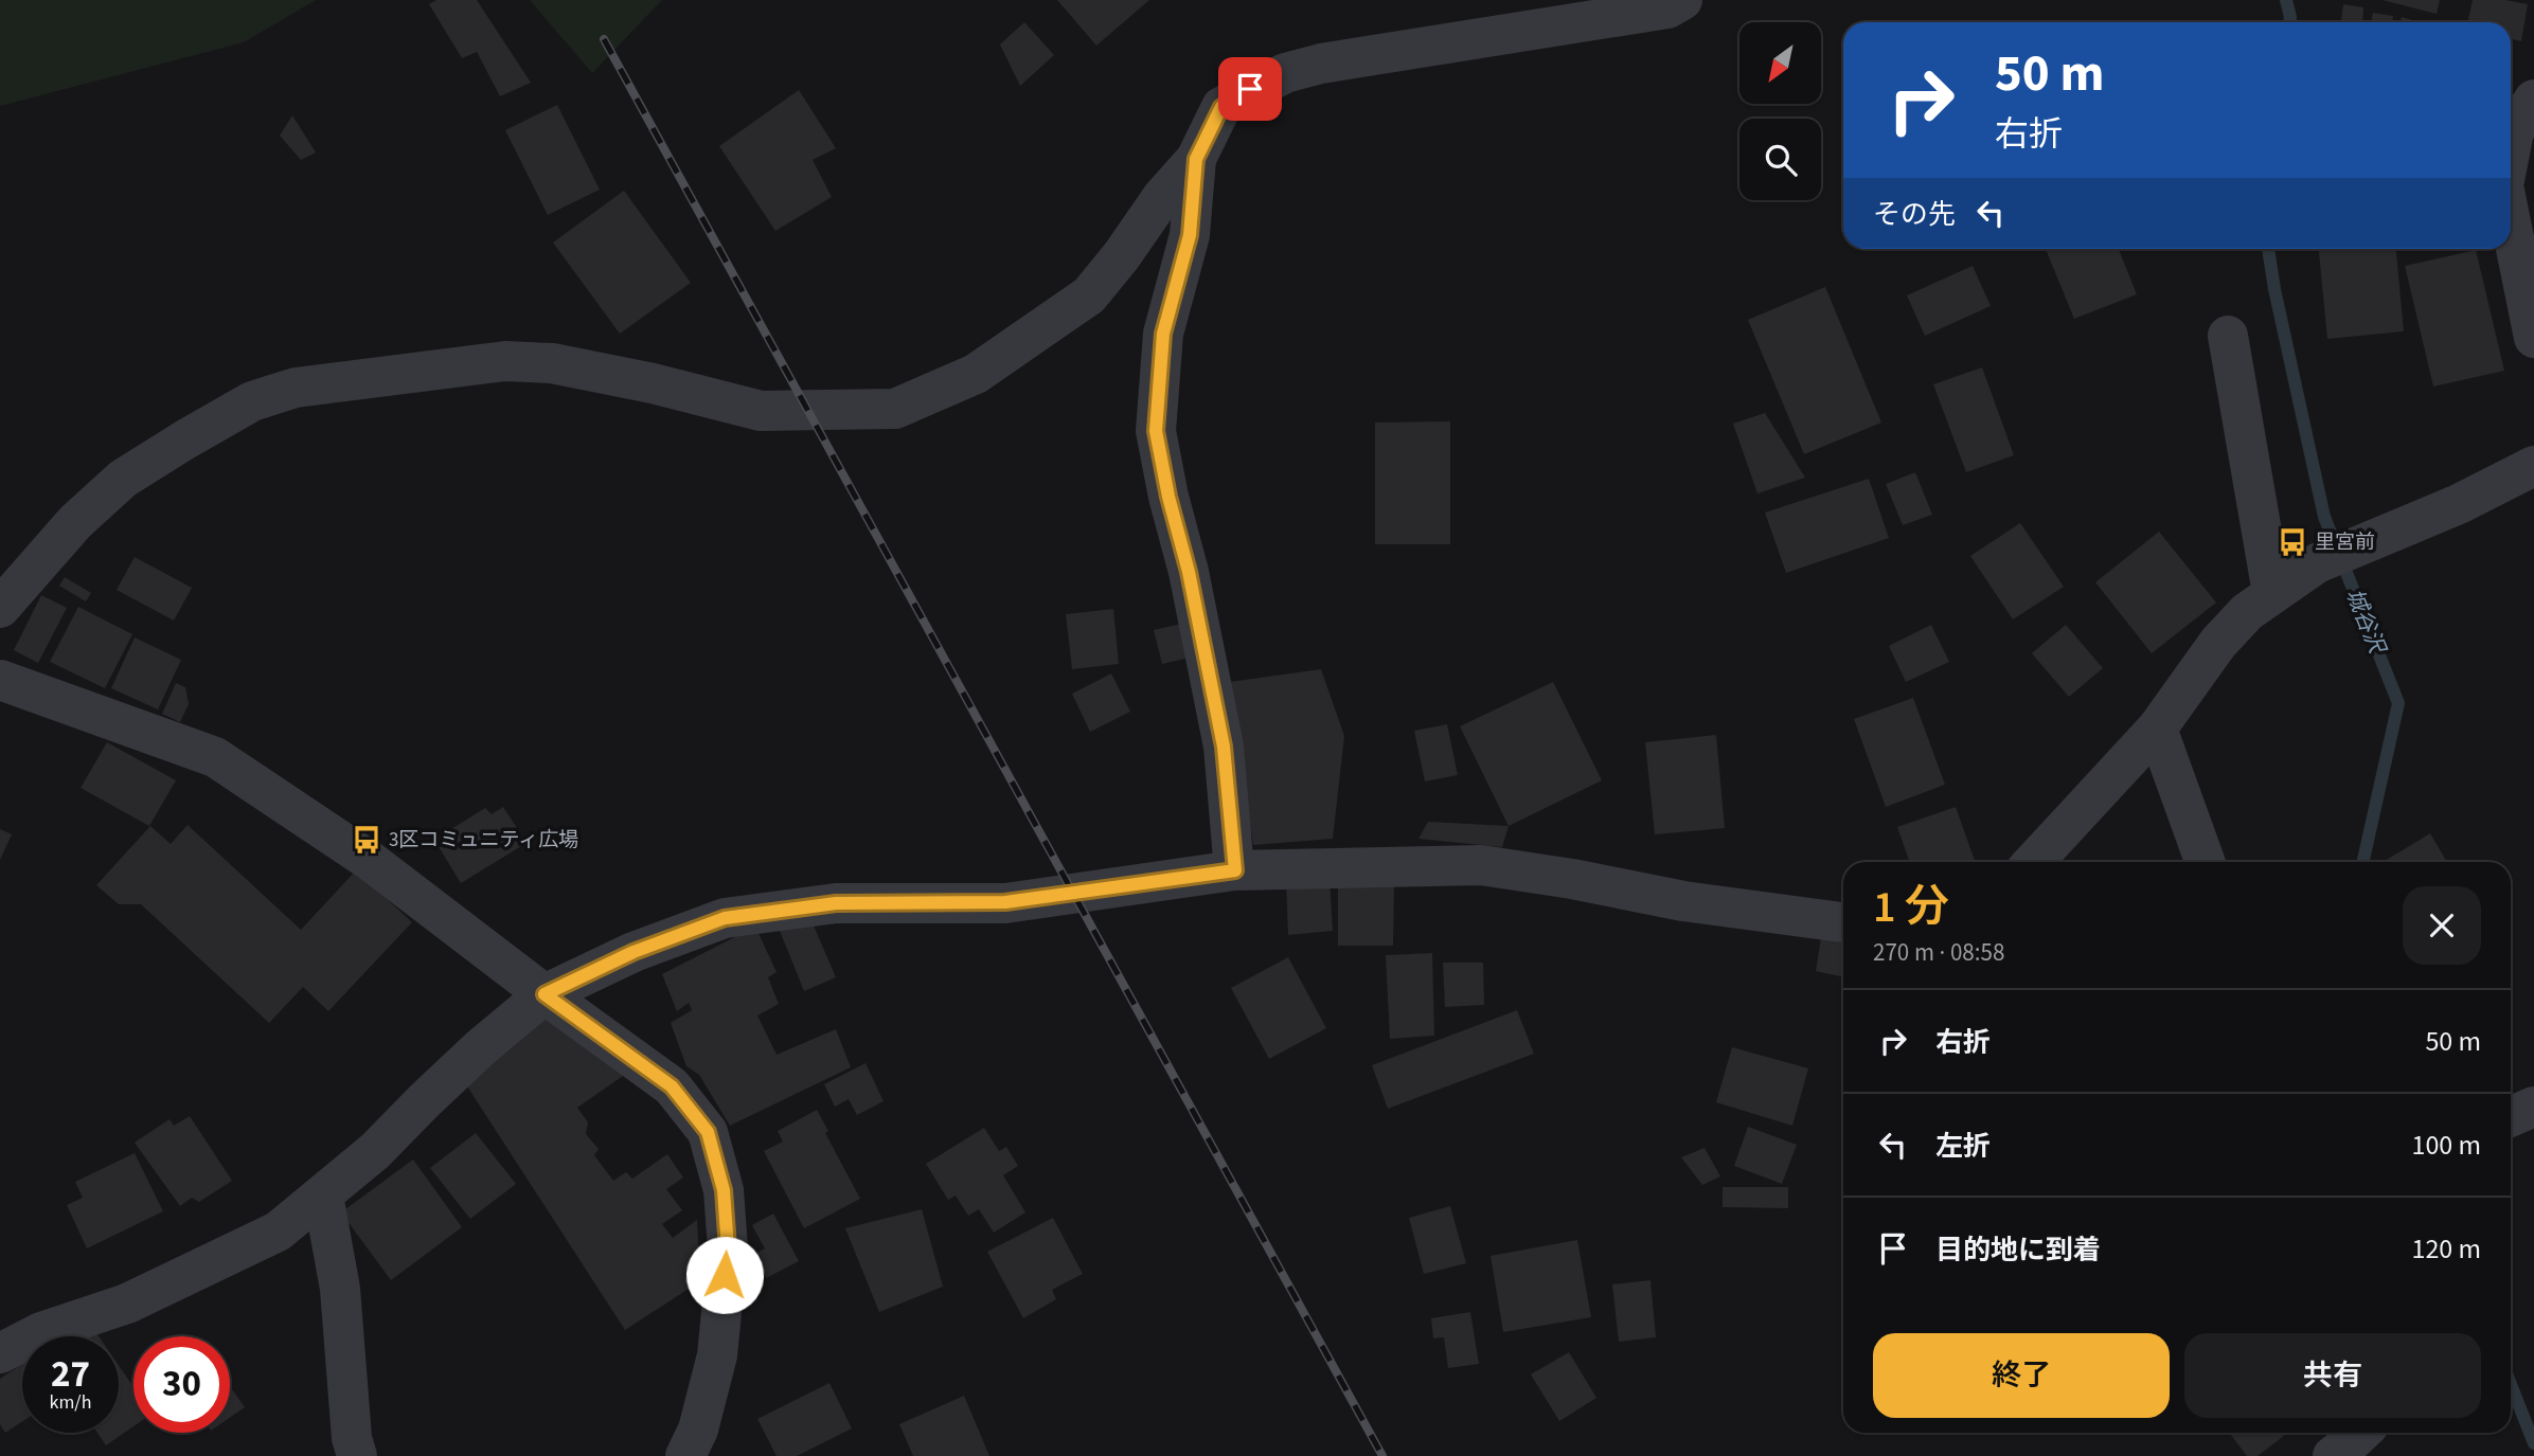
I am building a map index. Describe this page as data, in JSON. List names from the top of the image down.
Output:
{
  "water": ["城谷沢"],
  "places": {
    "bus stop": ["里宮前", "3区コミュニティ広場"]
  },
  "north": "bottom left",
  "page": {
    "turn": ["50 m", "右折"],
    "then": "その先",
    "heading": ["1 分", "270 m · 08:58"],
    "list": [
      {
        "name": "右折",
        "value": "50 m"
      },
      {
        "name": "左折",
        "value": "100 m"
      },
      {
        "name": "目的地に到着",
        "value": "120 m"
      }
    ],
    "buttons": ["終了", "共有"],
    "speed": "27 km/h",
    "limit": "30"
  }
}
